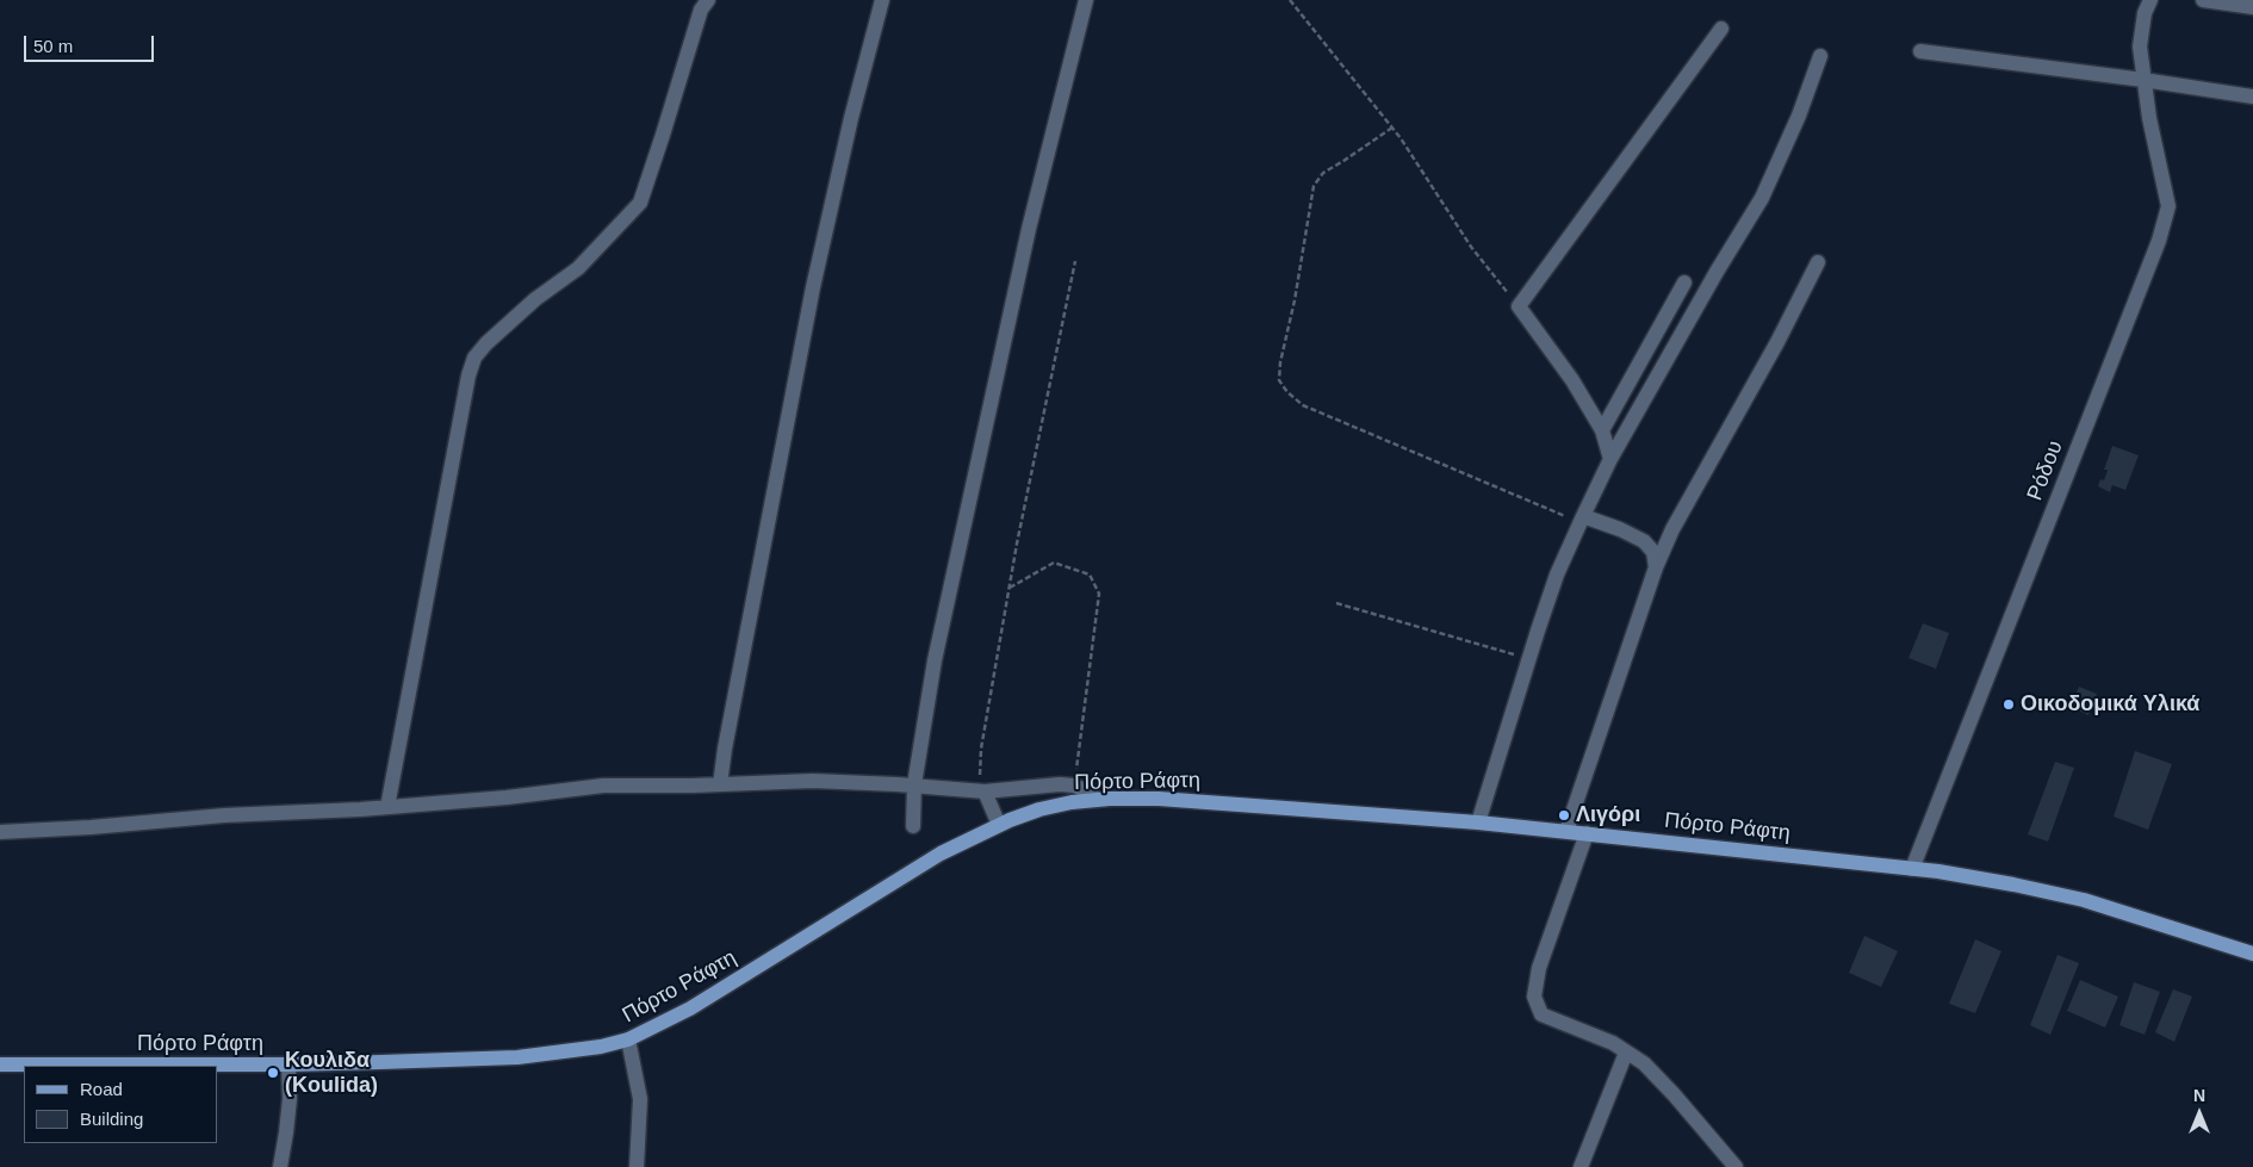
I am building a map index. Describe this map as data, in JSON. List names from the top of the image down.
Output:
{
  "streets": {
    "main road": ["Πόρτο Ράφτη"],
    "street": ["Ρόδου"]
  },
  "crossings": [
    ["Ρόδου", "Πόρτο Ράφτη"]
  ],
  "places": ["Οικοδομικά Υλικά", "Λιγόρι", "Κουλιδα (Koulida)"],
  "legend": ["Road", "Building"],
  "scale_bar": "50 m",
  "north": "top"
}
